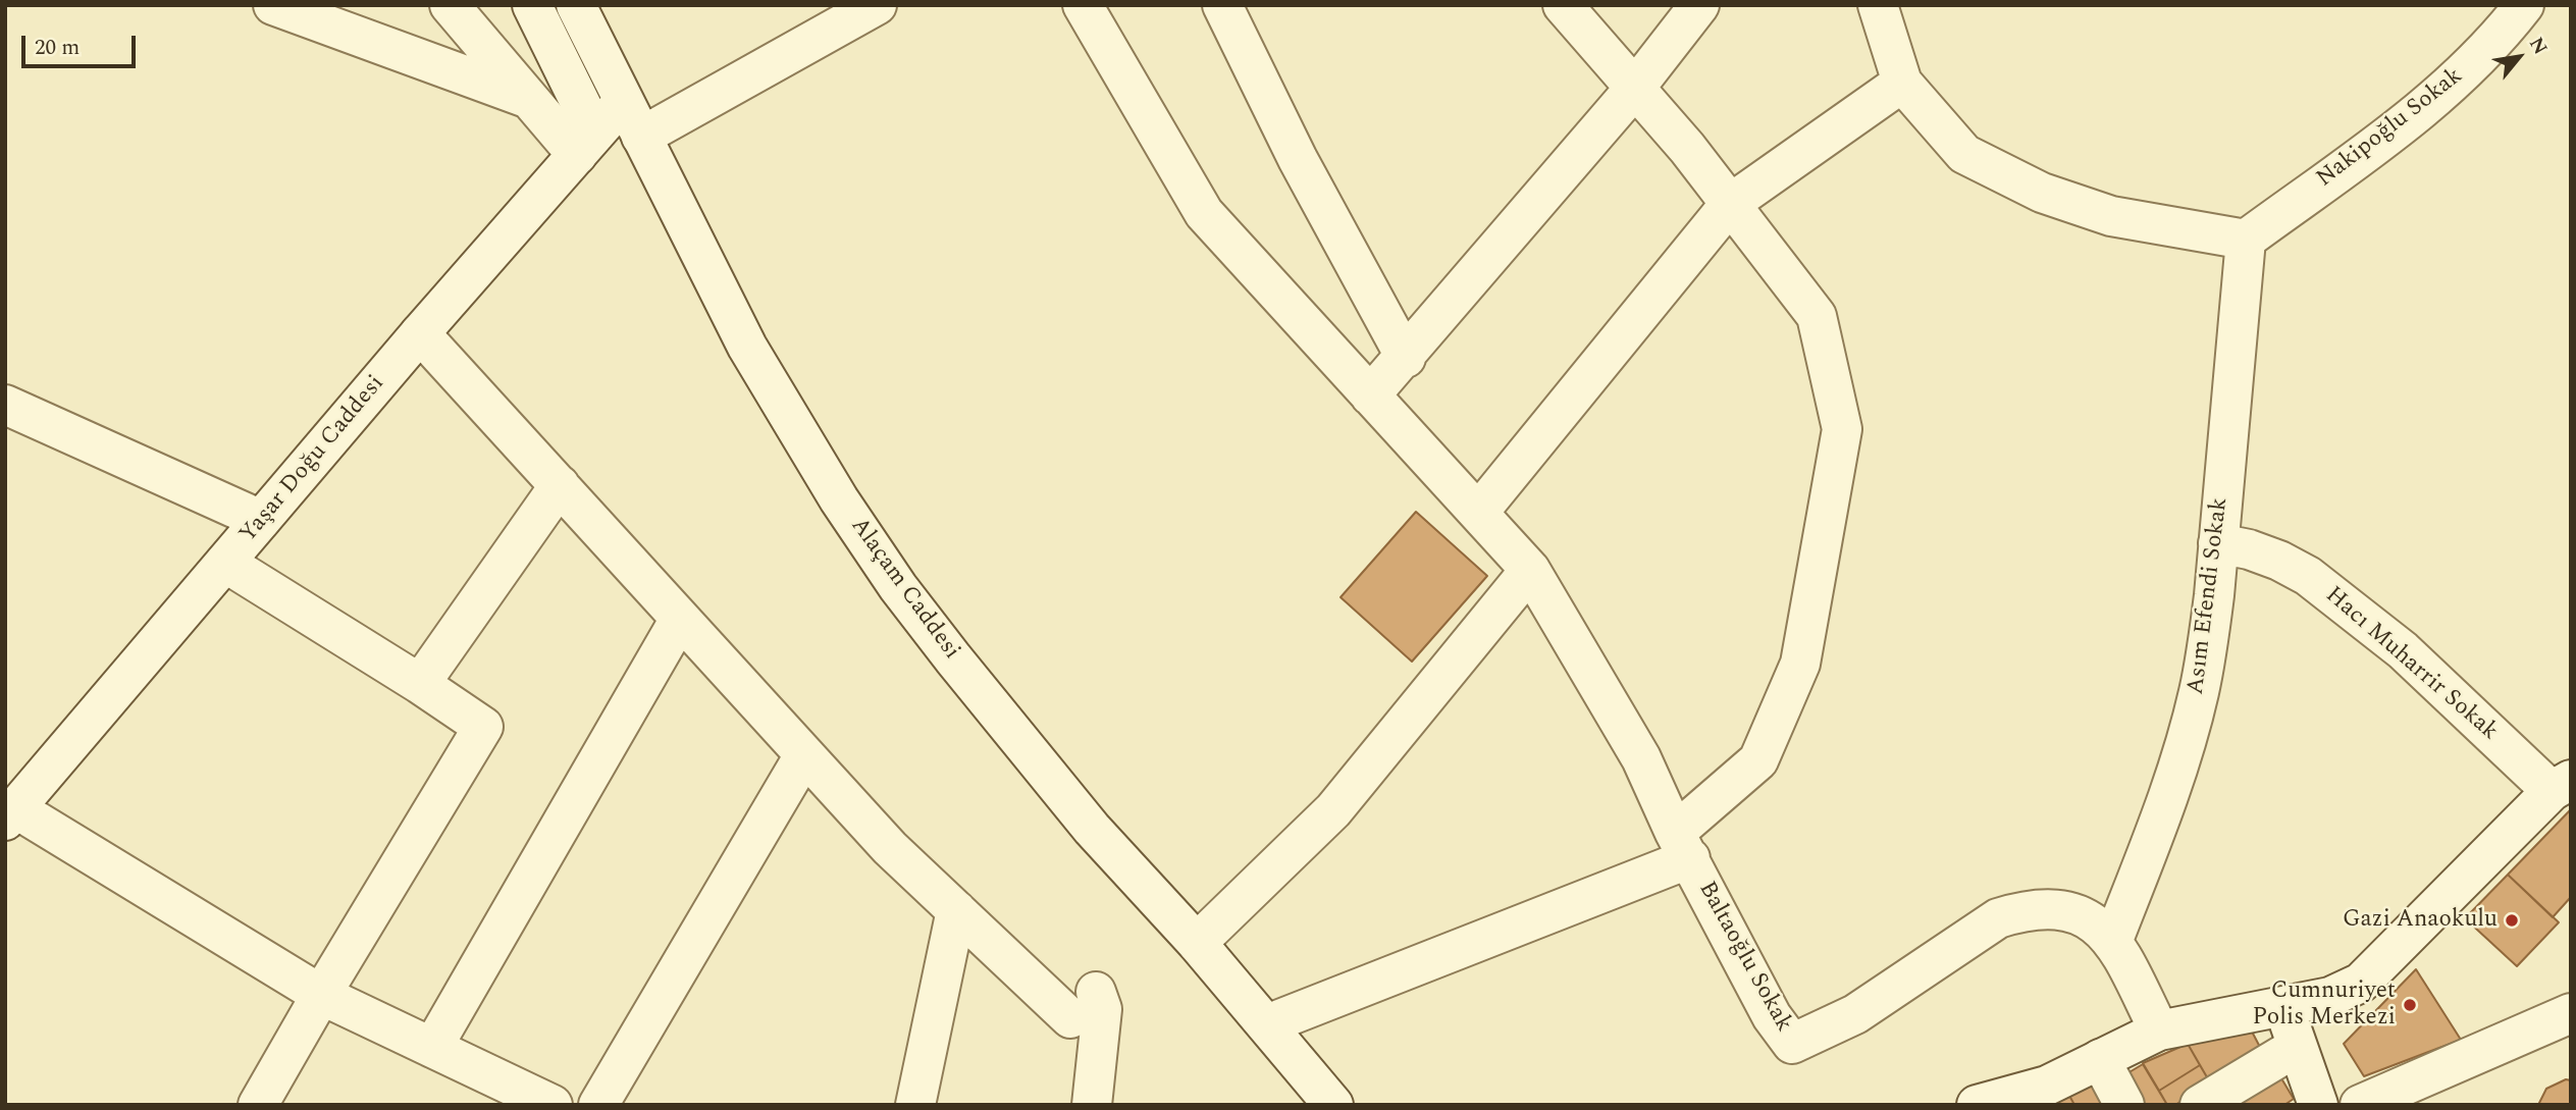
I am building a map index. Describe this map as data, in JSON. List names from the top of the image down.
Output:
{
  "streets": {
    "street": [
      "Nakipoğlu Sokak",
      "Yaşar Doğu Caddesi",
      "Alaçam Caddesi",
      "Asım Efendi Sokak",
      "Hacı Muharrir Sokak",
      "Baltaoğlu Sokak"
    ]
  },
  "crossings": [
    ["Nakipoğlu Sokak", "Asım Efendi Sokak"],
    ["Yaşar Doğu Caddesi", "Alaçam Caddesi"],
    ["Alaçam Caddesi", "Baltaoğlu Sokak"],
    ["Asım Efendi Sokak", "Hacı Muharrir Sokak"],
    ["Asım Efendi Sokak", "Baltaoğlu Sokak"]
  ],
  "places": ["Gazi Anaokulu", "Cumnuriyet Polis Merkezi"],
  "scale_bar": "20 m",
  "north": "top right"
}
